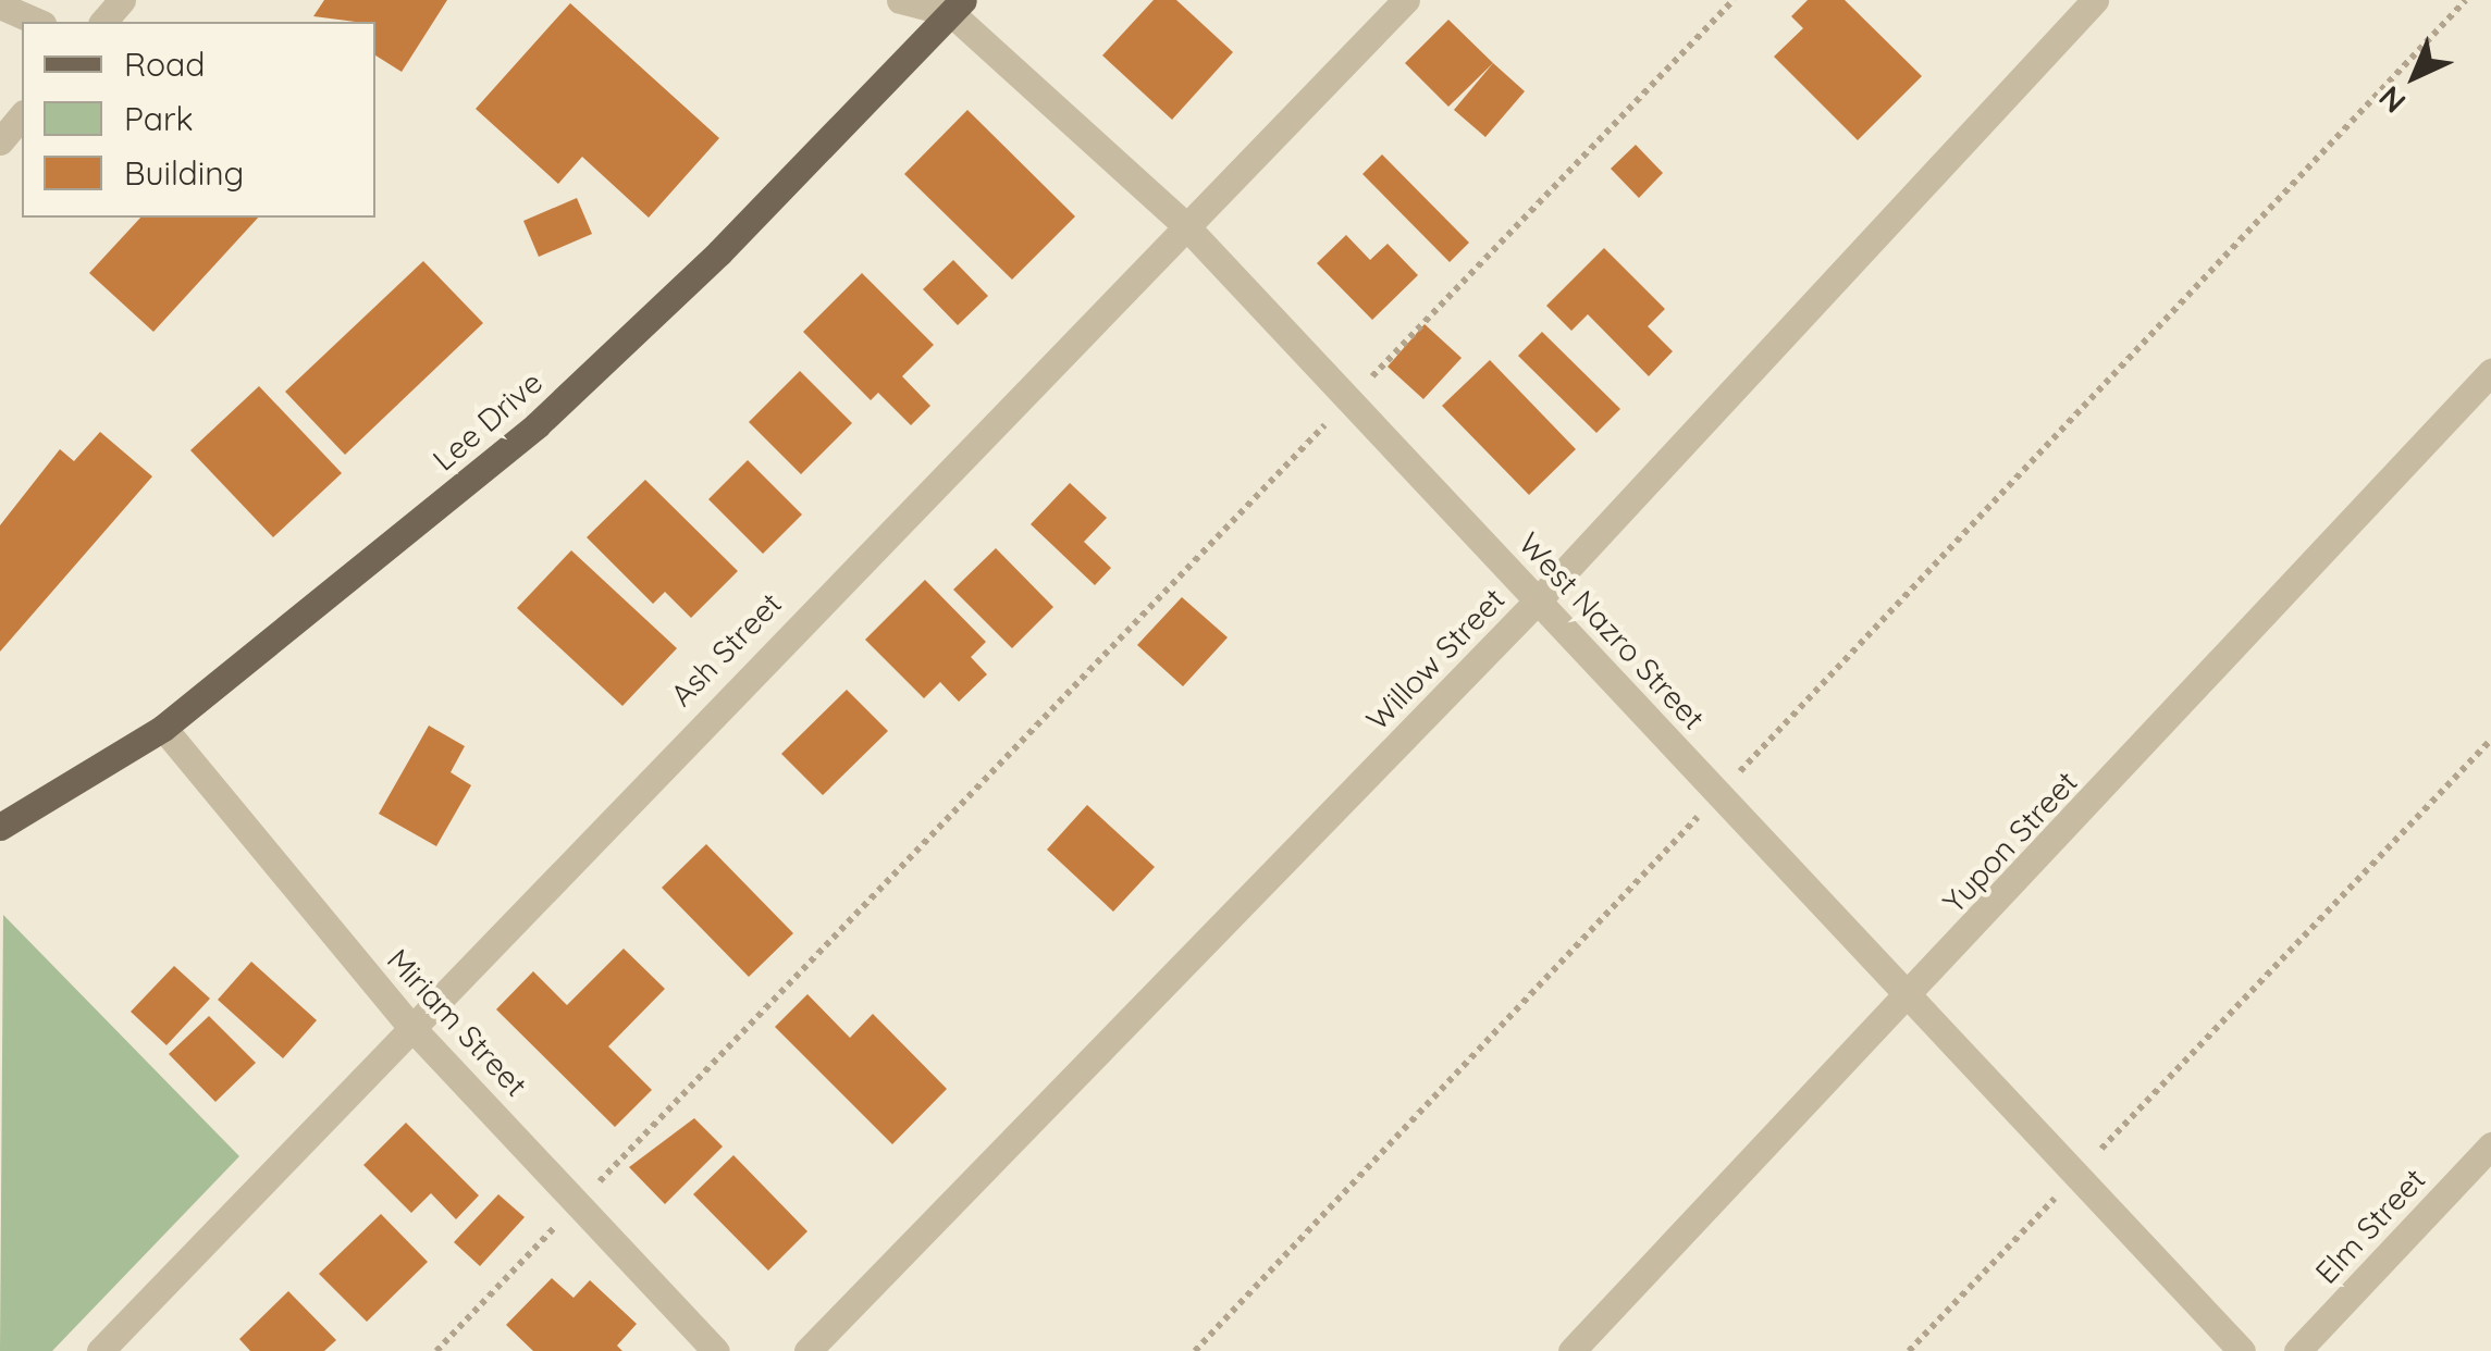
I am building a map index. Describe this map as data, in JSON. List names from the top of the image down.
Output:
{
  "streets": {
    "main road": ["Lee Drive"],
    "street": [
      "West Nazro Street",
      "Ash Street",
      "Willow Street",
      "Yupon Street",
      "Miriam Street",
      "Elm Street"
    ]
  },
  "crossings": [
    ["Lee Drive", "West Nazro Street"],
    ["Lee Drive", "Miriam Street"],
    ["West Nazro Street", "Ash Street"],
    ["West Nazro Street", "Willow Street"],
    ["West Nazro Street", "Yupon Street"],
    ["Ash Street", "Miriam Street"]
  ],
  "legend": ["Road", "Park", "Building"],
  "north": "bottom left"
}
